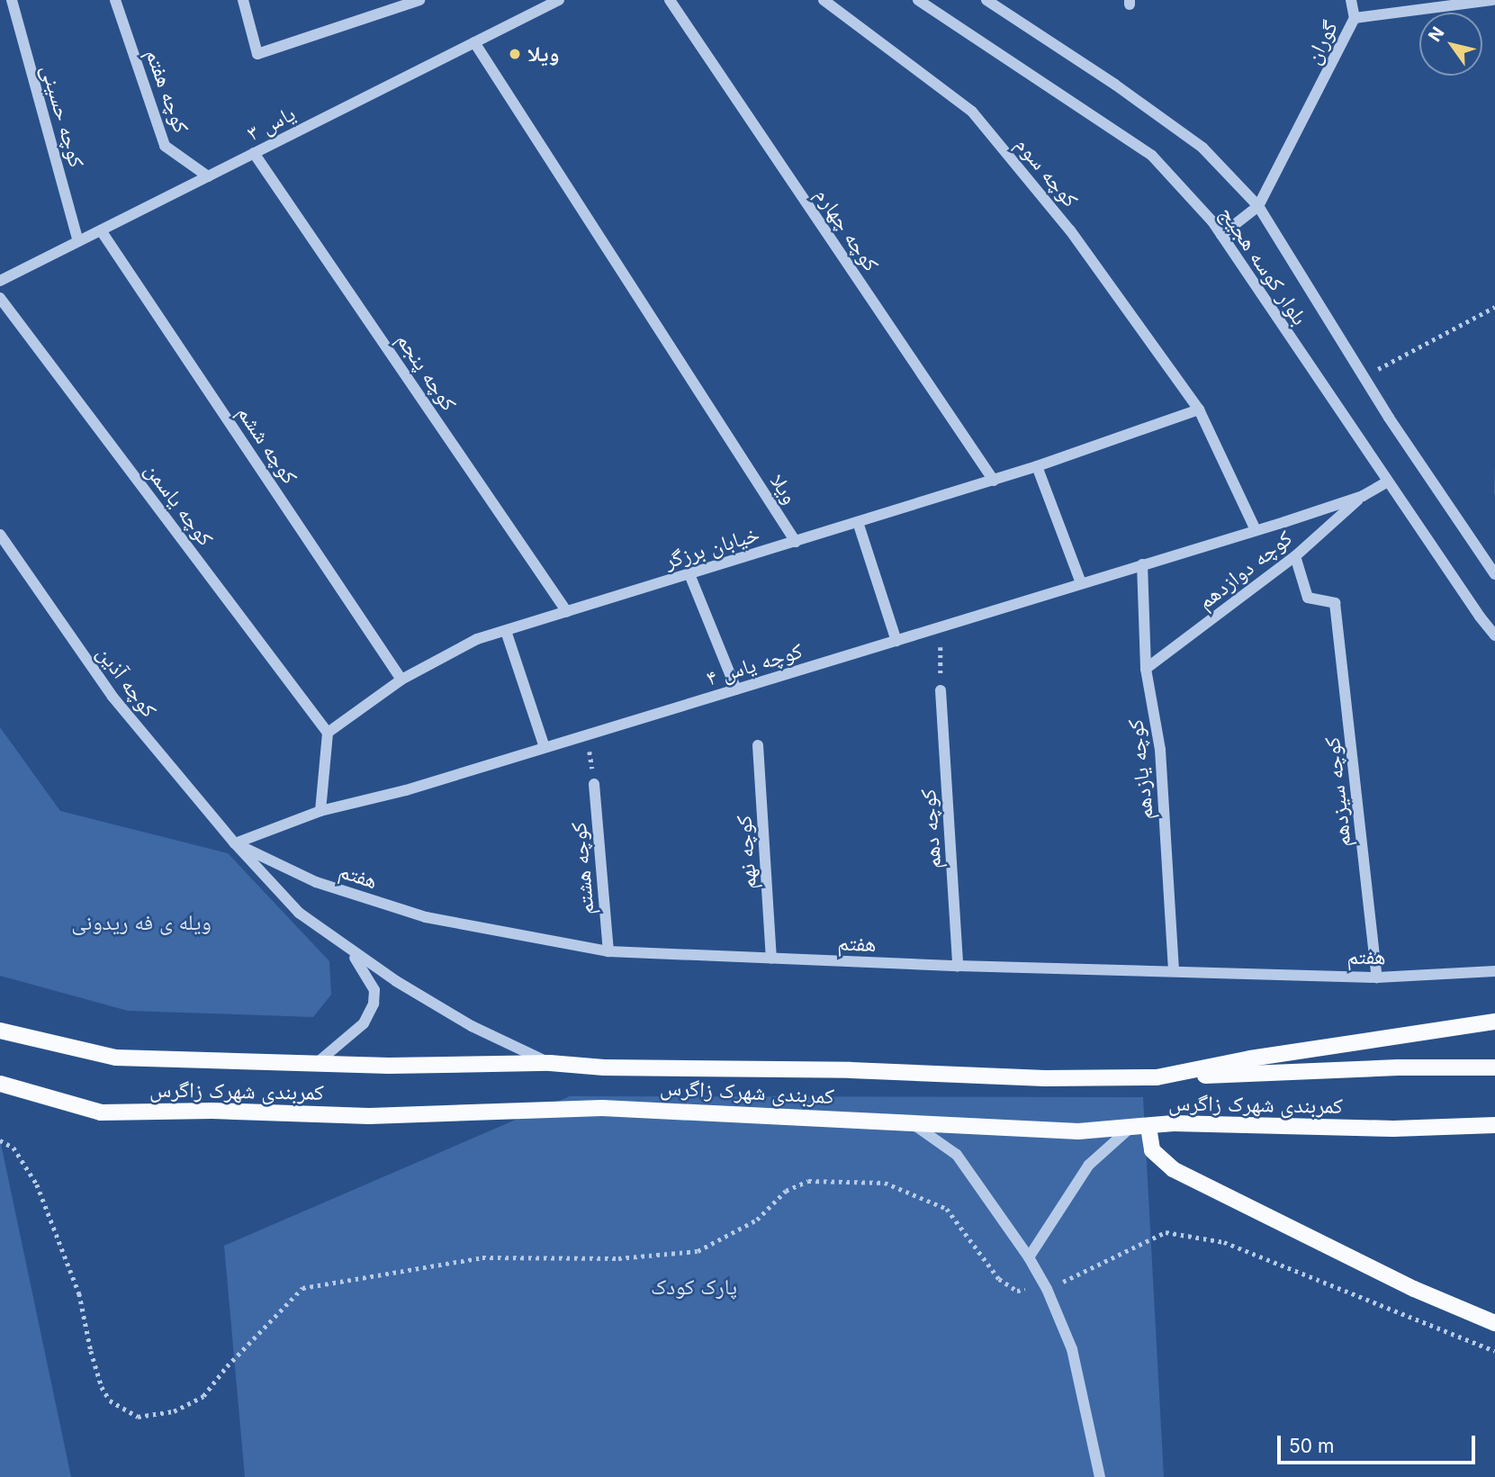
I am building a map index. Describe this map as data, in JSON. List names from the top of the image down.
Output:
{
  "streets": {
    "main road": ["کمربندی شهرک زاگرس"],
    "street": [
      "گوران",
      "کوچه هفتم",
      "کوچه حسینی",
      "یاس ۳",
      "کوچه سوم",
      "کوچه چهارم",
      "بلوار کوسه هجیج",
      "کوچه پنجم",
      "کوچه ششم",
      "ویلا",
      "کوچه یاسمن",
      "خیابان برزگر",
      "کوچه دوازدهم",
      "کوچه یاس ۴",
      "کوچه آذین",
      "کوچه یازدهم",
      "کوچه سیزدهم",
      "کوچه دهم",
      "کوچه نهم",
      "کوچه هشتم",
      "هفتم"
    ]
  },
  "crossings": [
    ["گوران", "بلوار کوسه هجیج"],
    ["کوچه هفتم", "یاس ۳"],
    ["کوچه حسینی", "یاس ۳"],
    ["یاس ۳", "کوچه پنجم"],
    ["یاس ۳", "کوچه ششم"],
    ["یاس ۳", "ویلا"],
    ["کوچه سوم", "خیابان برزگر"],
    ["کوچه سوم", "کوچه یاس ۴"],
    ["کوچه چهارم", "خیابان برزگر"],
    ["کوچه پنجم", "خیابان برزگر"],
    ["کوچه ششم", "خیابان برزگر"],
    ["ویلا", "خیابان برزگر"],
    ["کوچه یاسمن", "خیابان برزگر"],
    ["کوچه دوازدهم", "کوچه یاس ۴"],
    ["کوچه دوازدهم", "کوچه یازدهم"],
    ["کوچه دوازدهم", "کوچه سیزدهم"],
    ["کوچه یاس ۴", "کوچه آذین"],
    ["کوچه یاس ۴", "کوچه یازدهم"],
    ["کوچه یاس ۴", "هفتم"],
    ["کوچه آذین", "هفتم"],
    ["کوچه یازدهم", "هفتم"],
    ["کوچه سیزدهم", "هفتم"],
    ["کوچه دهم", "هفتم"],
    ["کوچه نهم", "هفتم"],
    ["کوچه هشتم", "هفتم"]
  ],
  "parks": ["ویله ی فه ریدونی", "پارک کودک"],
  "places": ["ویلا"],
  "scale_bar": "50 m",
  "north": "top left"
}
